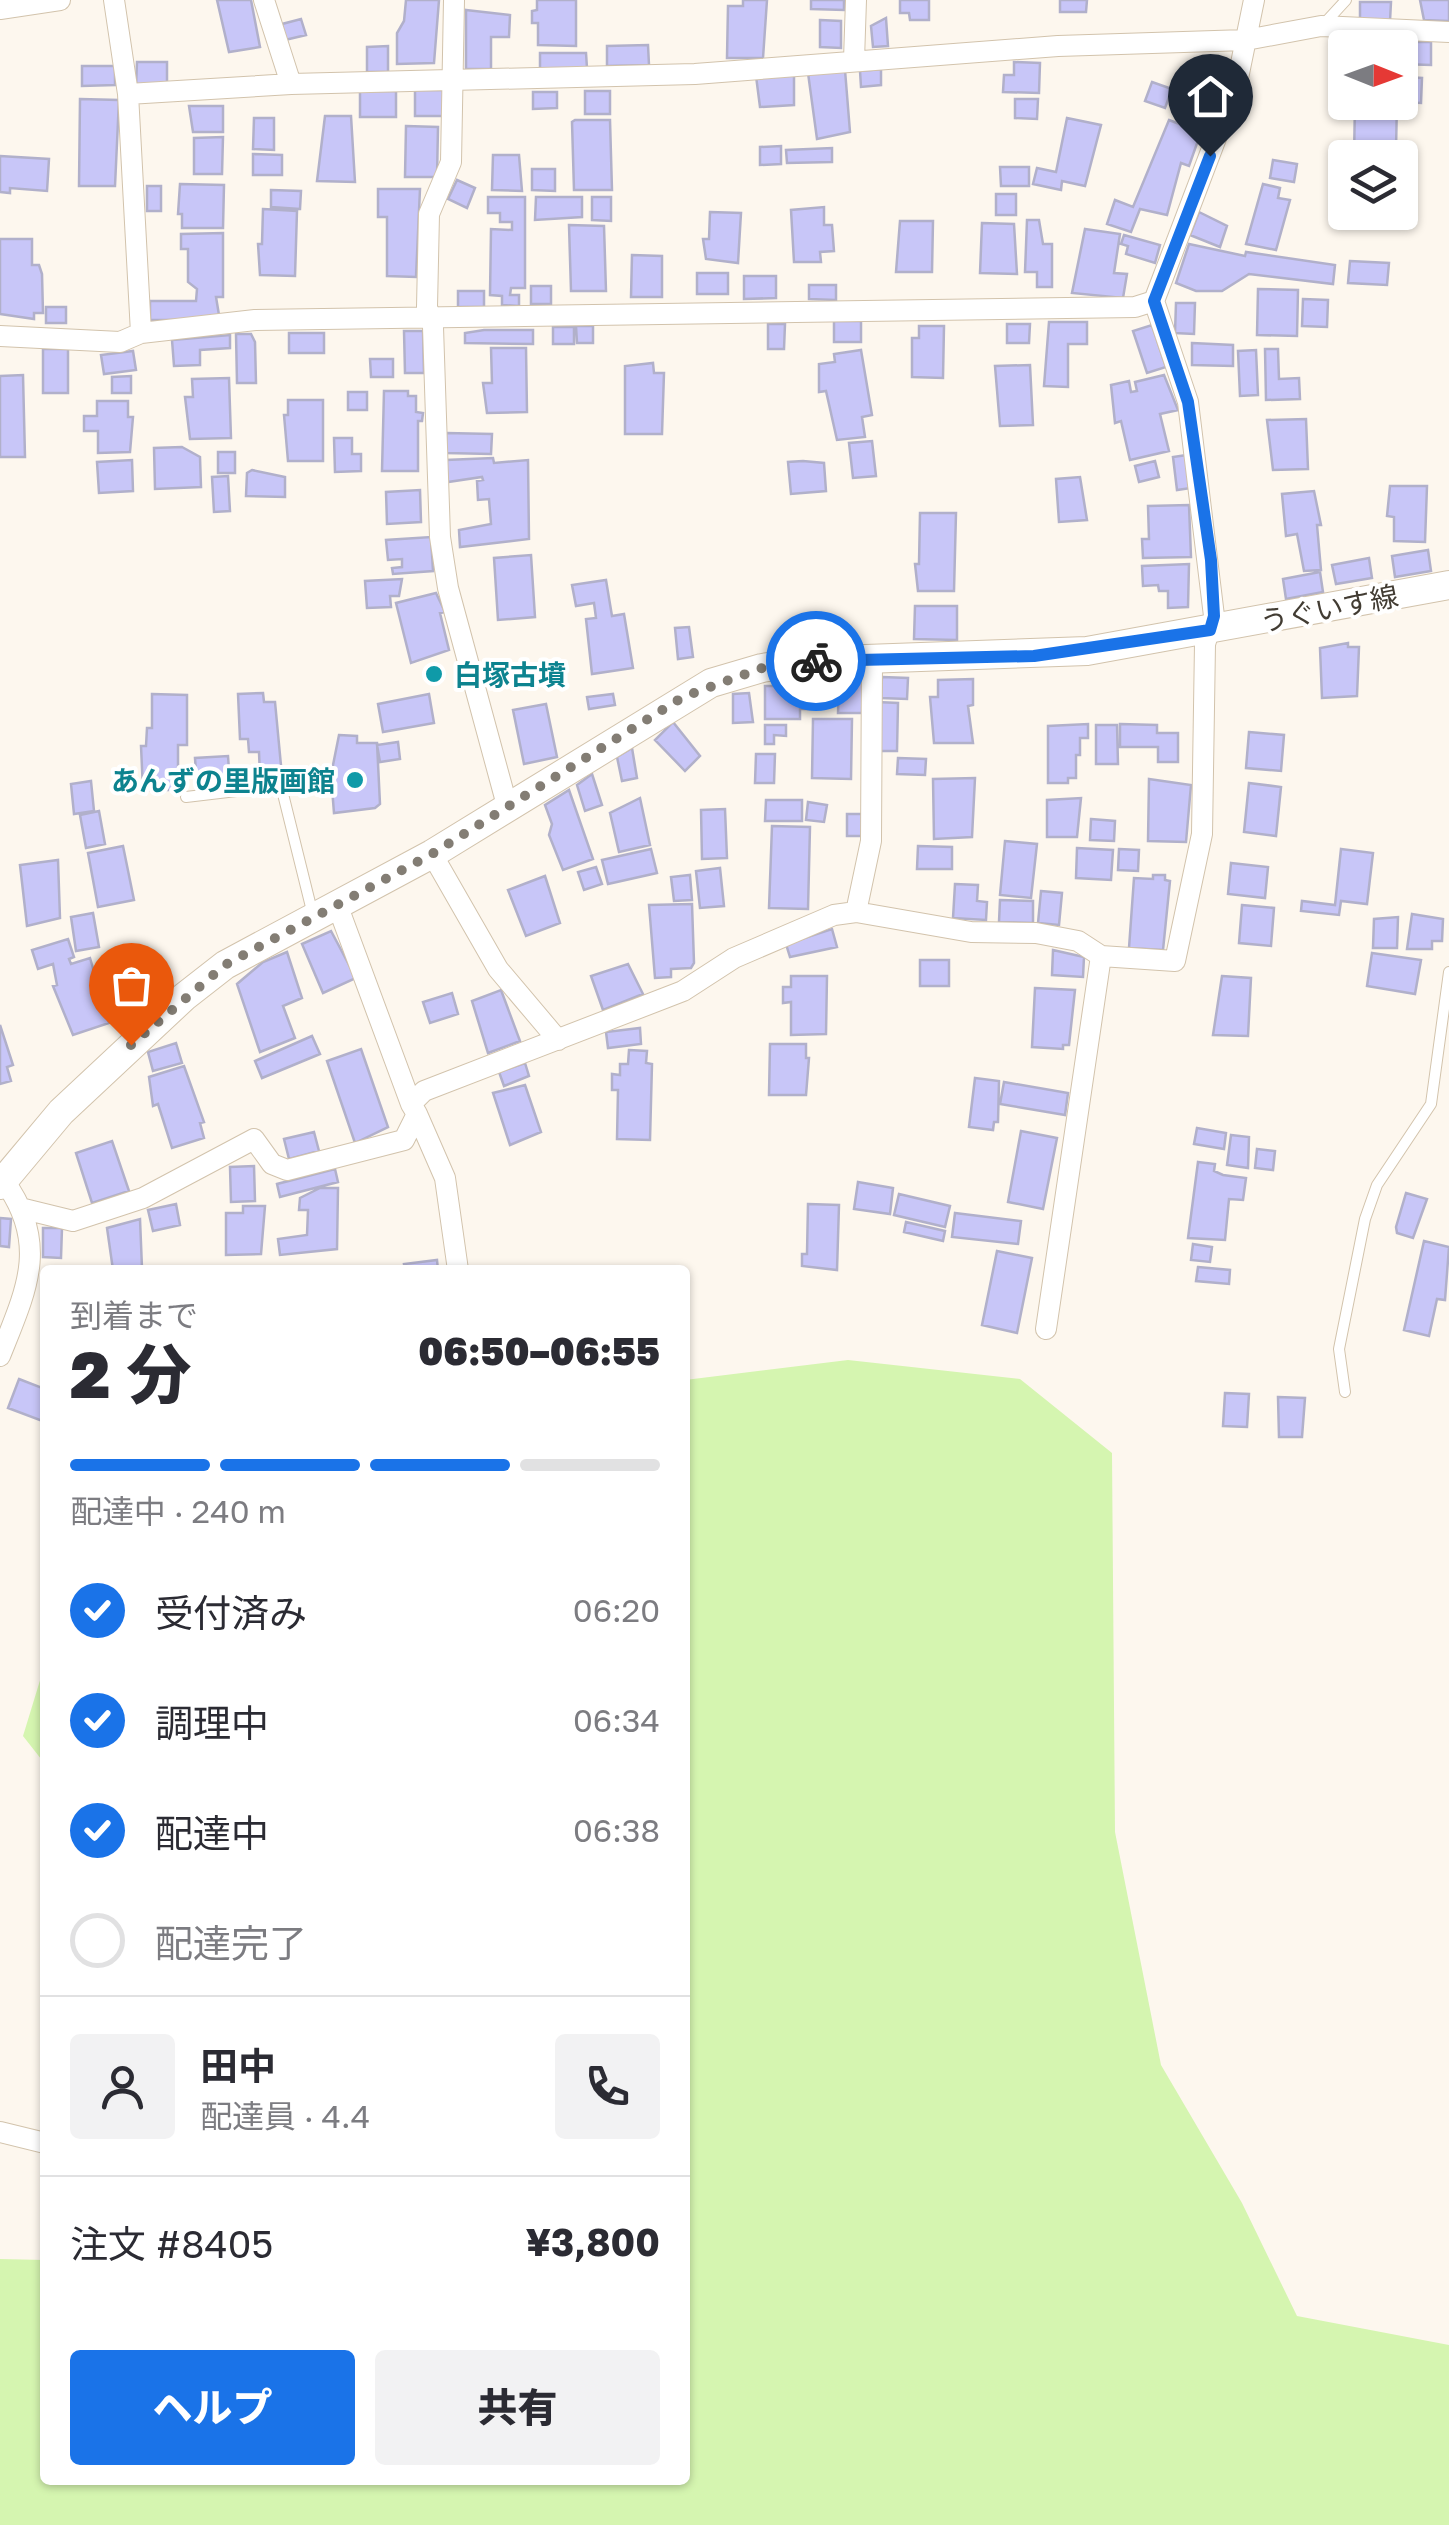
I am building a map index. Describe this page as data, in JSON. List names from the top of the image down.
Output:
{
  "streets": {
    "street": ["うぐいす線"]
  },
  "places": ["白塚古墳", "あんずの里版画館"],
  "north": "right",
  "page": {
    "heading": ["2 分", "到着まで", "06:50–06:55"],
    "panel": [
      "田中",
      "配達員 · 4.4",
      "注文 #8405",
      "¥3,800"
    ],
    "bar": "配達中 · 240 m",
    "list": [
      ["受付済み", "06:20"],
      ["調理中", "06:34"],
      ["配達中", "06:38"],
      "配達完了"
    ],
    "buttons": ["ヘルプ", "共有"]
  }
}
